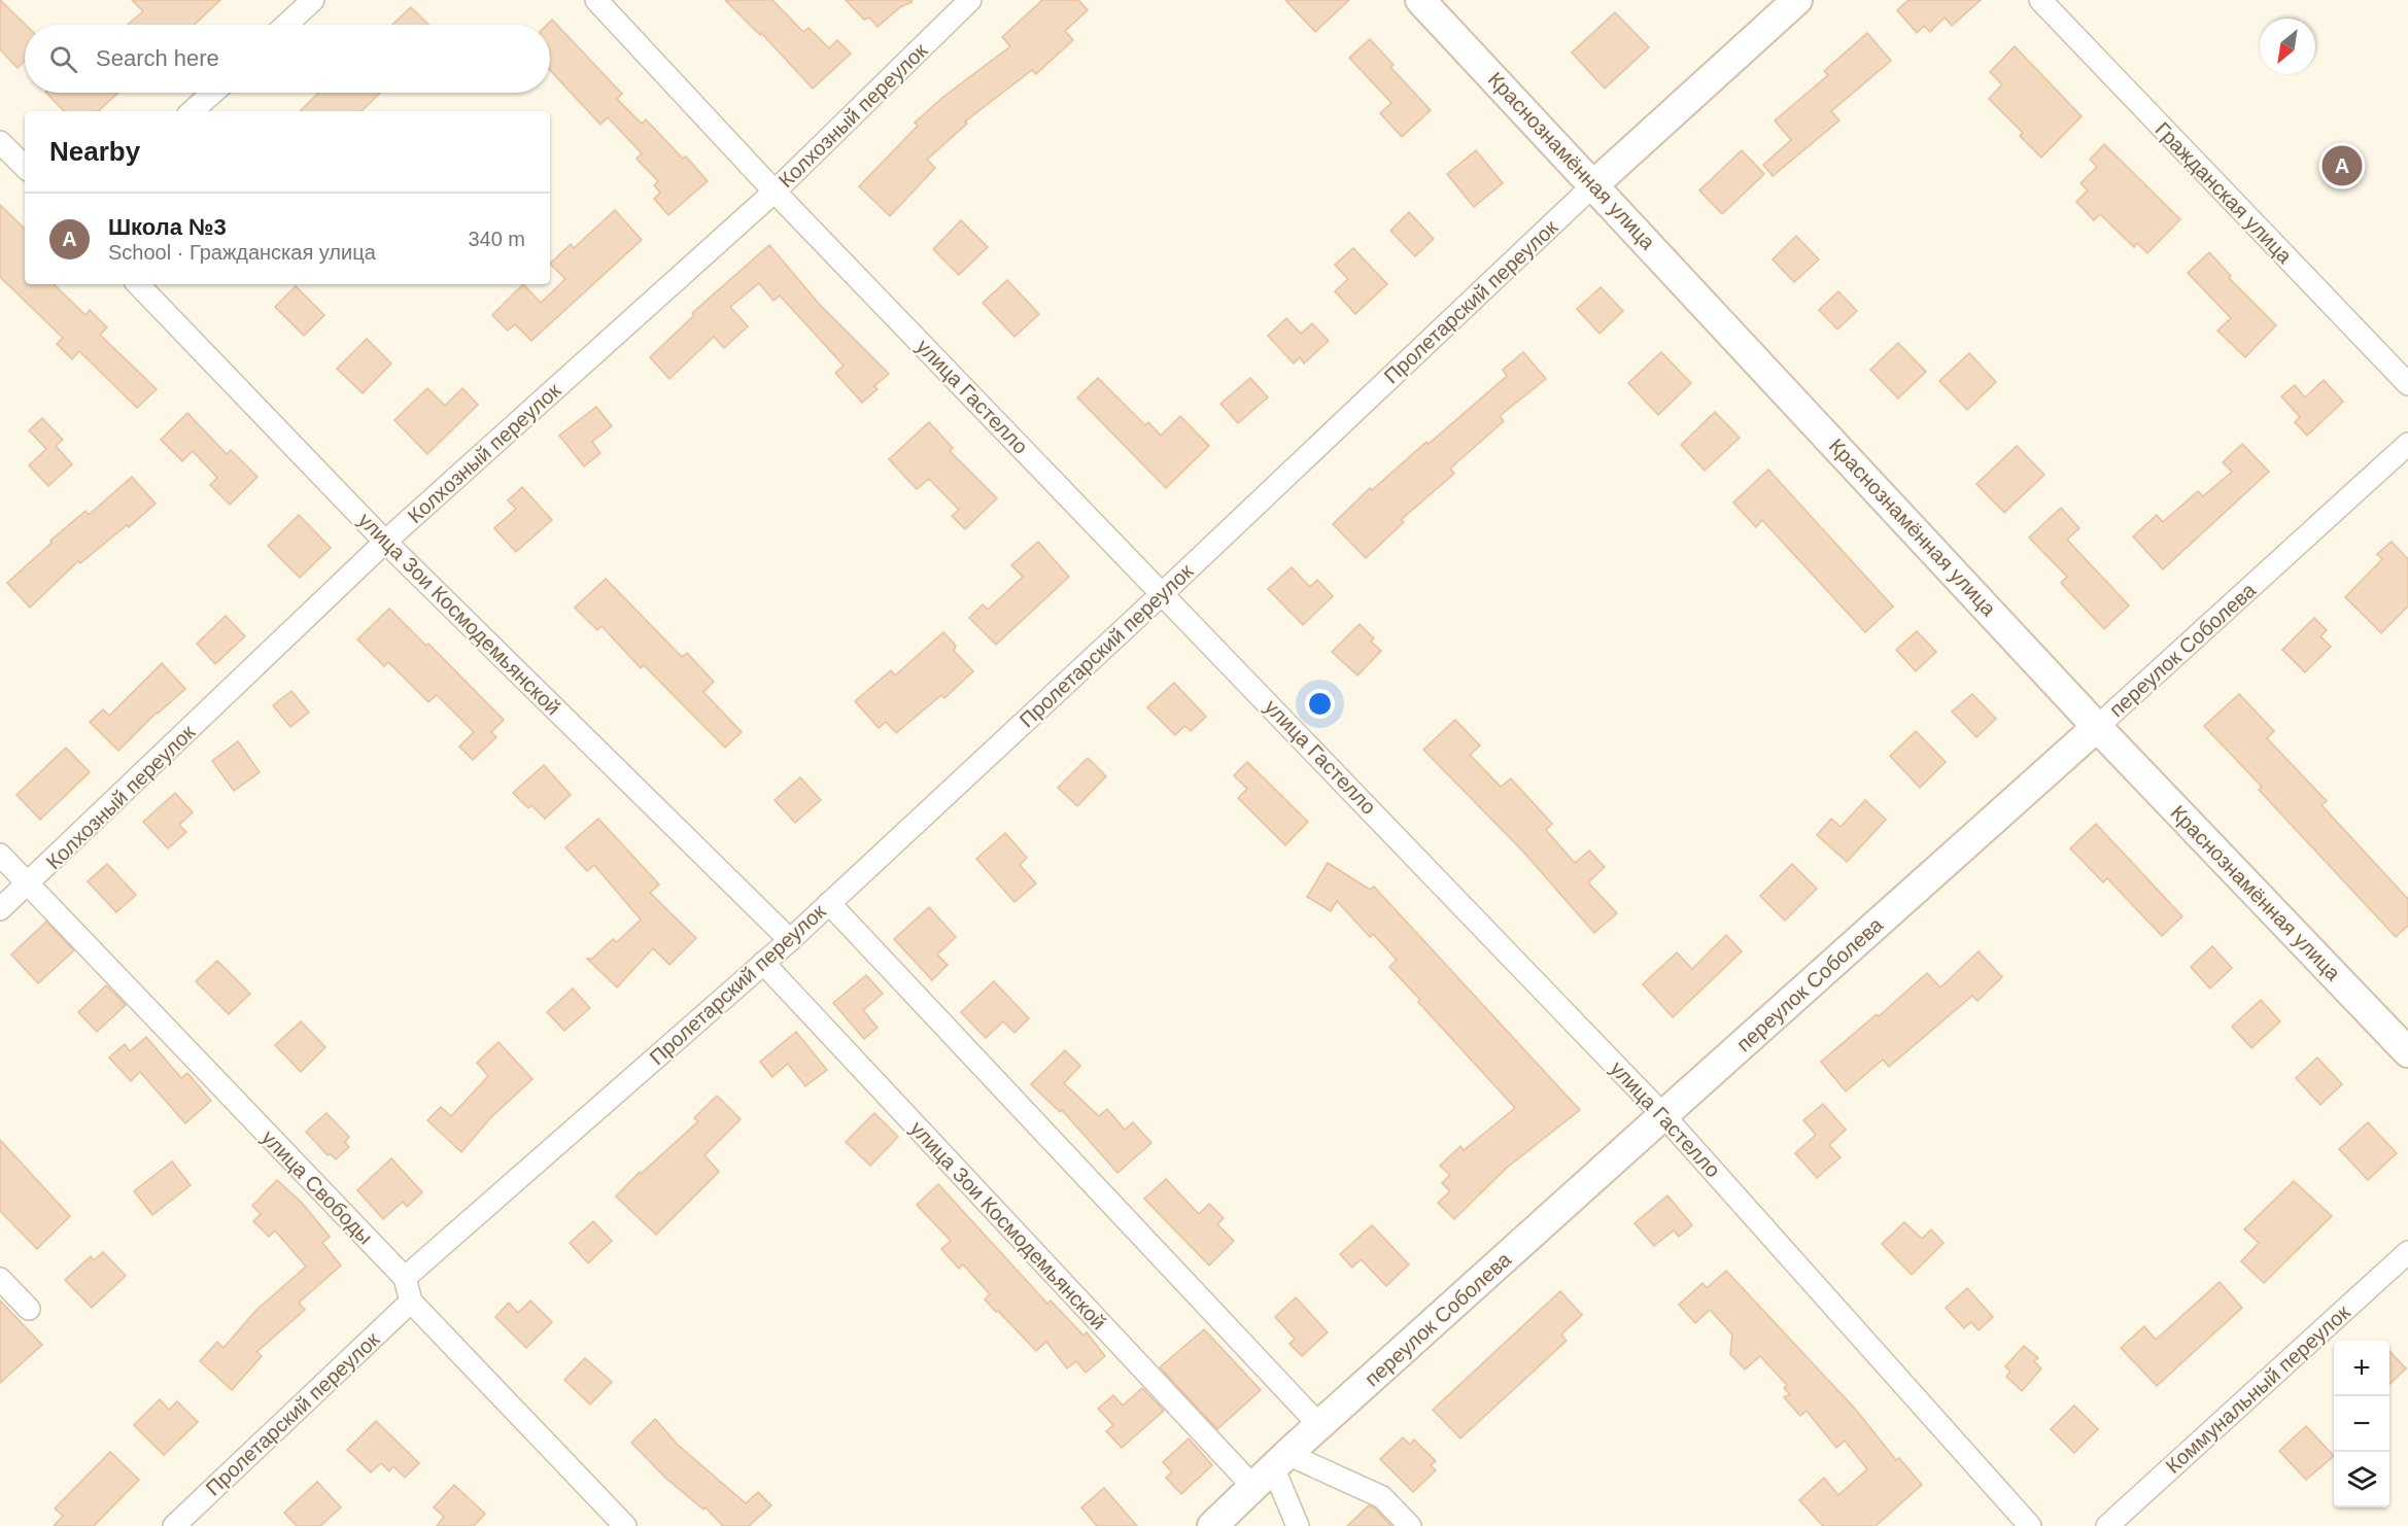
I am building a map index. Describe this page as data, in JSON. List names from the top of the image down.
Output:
{
  "streets": {
    "main road": ["Краснознамённая улица", "Пролетарский переулок", "переулок Соболева"],
    "street": [
      "Колхозный переулок",
      "Гражданская улица",
      "улица Гастелло",
      "улица Зои Космодемьянской",
      "улица Свободы",
      "Коммунальный переулок"
    ]
  },
  "crossings": [
    ["Колхозный переулок", "улица Гастелло"],
    ["Колхозный переулок", "улица Зои Космодемьянской"],
    ["Колхозный переулок", "улица Свободы"],
    ["Краснознамённая улица", "Пролетарский переулок"],
    ["Краснознамённая улица", "переулок Соболева"],
    ["Пролетарский переулок", "улица Гастелло"],
    ["Пролетарский переулок", "улица Зои Космодемьянской"],
    ["Пролетарский переулок", "улица Свободы"],
    ["улица Гастелло", "переулок Соболева"],
    ["улица Зои Космодемьянской", "переулок Соболева"]
  ],
  "north": "bottom left",
  "page": {
    "search": "Search here",
    "heading": "Nearby",
    "pins": "A",
    "list": [
      {
        "mark": "A",
        "name": "Школа №3",
        "note": "School · Гражданская улица",
        "value": "340 m"
      }
    ],
    "map_buttons": ["+", "−"]
  }
}
